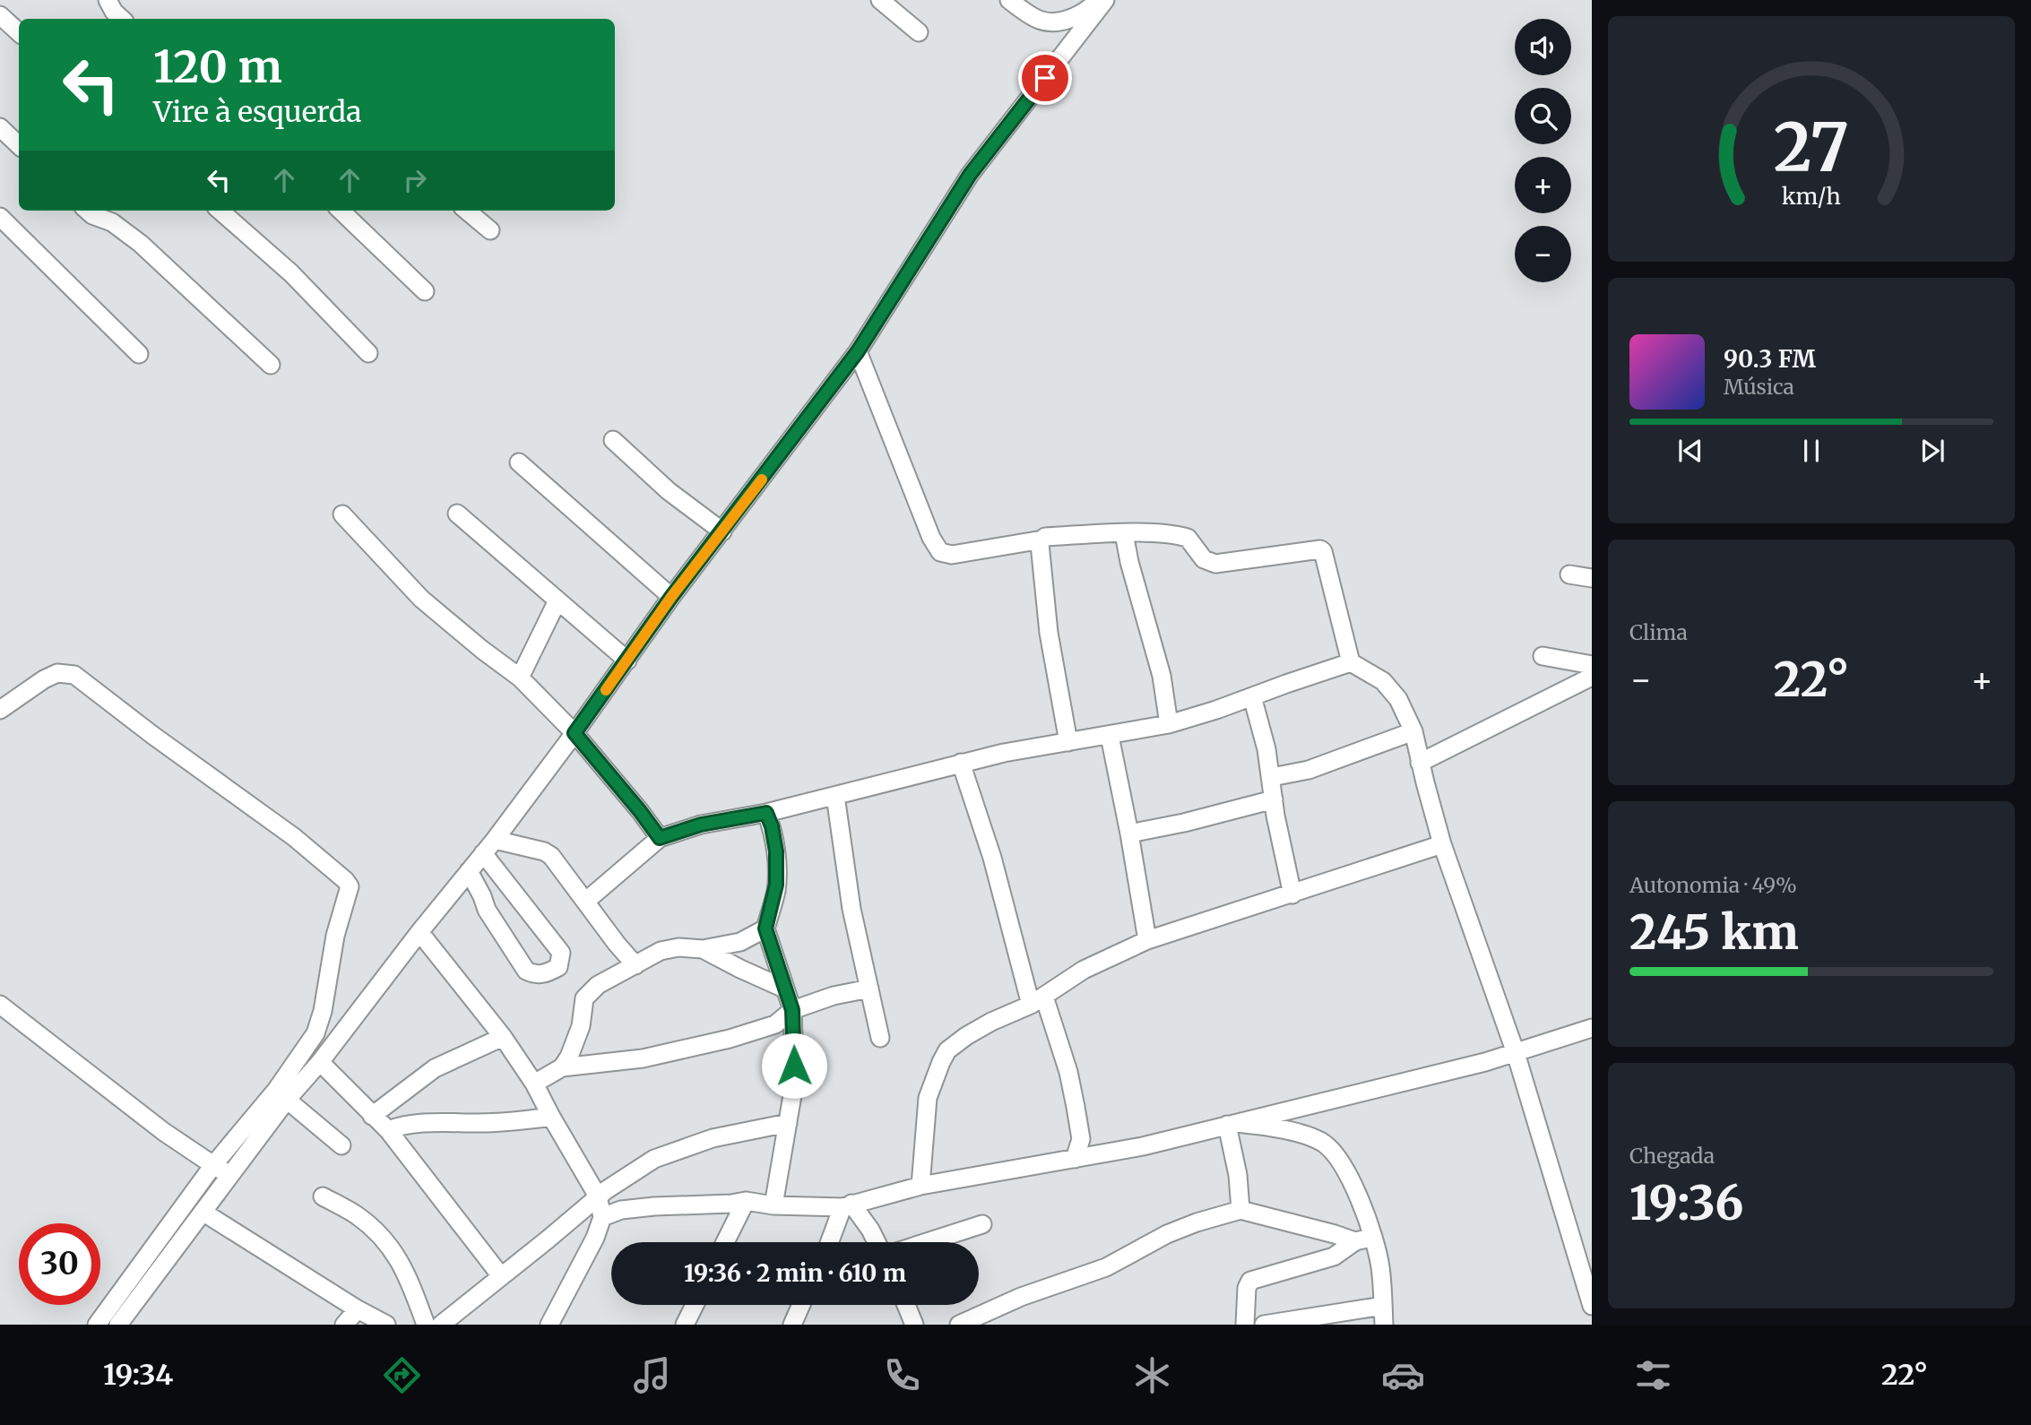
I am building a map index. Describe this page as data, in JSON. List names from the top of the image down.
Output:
{
  "page": {
    "map_buttons": ["+", "−"],
    "turn": ["120 m", "Vire à esquerda"],
    "song": ["90.3 FM", "Música"],
    "tile": [
      "Clima",
      ["Autonomia · 49%", "245 km"],
      ["Chegada", "19:36"]
    ],
    "heat": ["−", "22°", "+"],
    "limit": "30",
    "trip": "19:36 · 2 min · 610 m",
    "tabs": ["19:34", "22°"],
    "gauge": ["27", "km/h"]
  }
}
